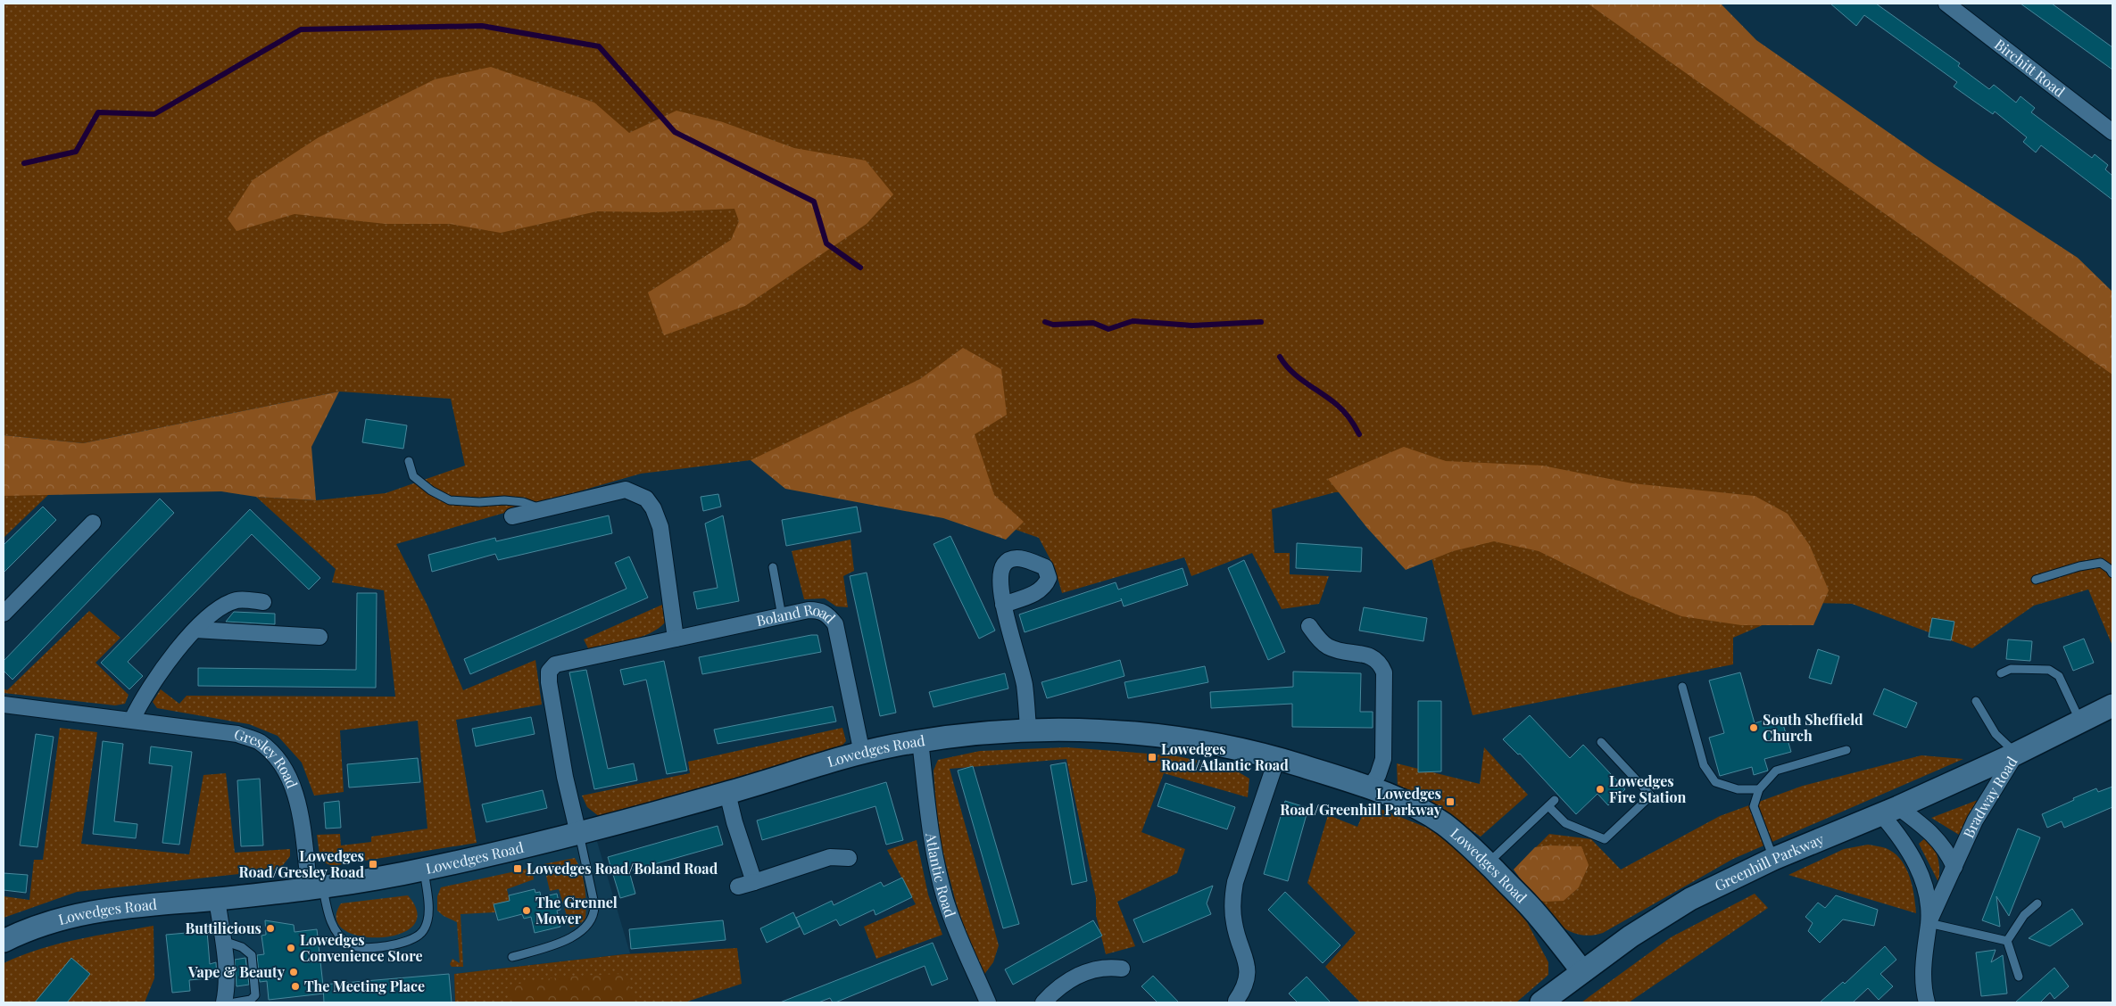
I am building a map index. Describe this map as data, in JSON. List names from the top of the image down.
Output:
{
  "streets": {
    "street": [
      "Birchitt Road",
      "Boland Road",
      "Lowedges Road",
      "Gresley Road",
      "Bradway Road",
      "Greenhill Parkway",
      "Atlantic Road"
    ]
  },
  "crossings": [
    ["Boland Road", "Lowedges Road"],
    ["Lowedges Road", "Gresley Road"],
    ["Lowedges Road", "Greenhill Parkway"],
    ["Lowedges Road", "Atlantic Road"],
    ["Bradway Road", "Greenhill Parkway"]
  ],
  "places": {
    "other": [
      "South Sheffield Church",
      "Lowedges Fire Station",
      "The Grennel Mower",
      "Buttilicious",
      "Lowedges Convenience Store",
      "Vape & Beauty",
      "The Meeting Place"
    ],
    "transit": [
      "Lowedges Road/Atlantic Road",
      "Lowedges Road/Greenhill Parkway",
      "Lowedges Road/Gresley Road",
      "Lowedges Road/Boland Road"
    ]
  }
}
